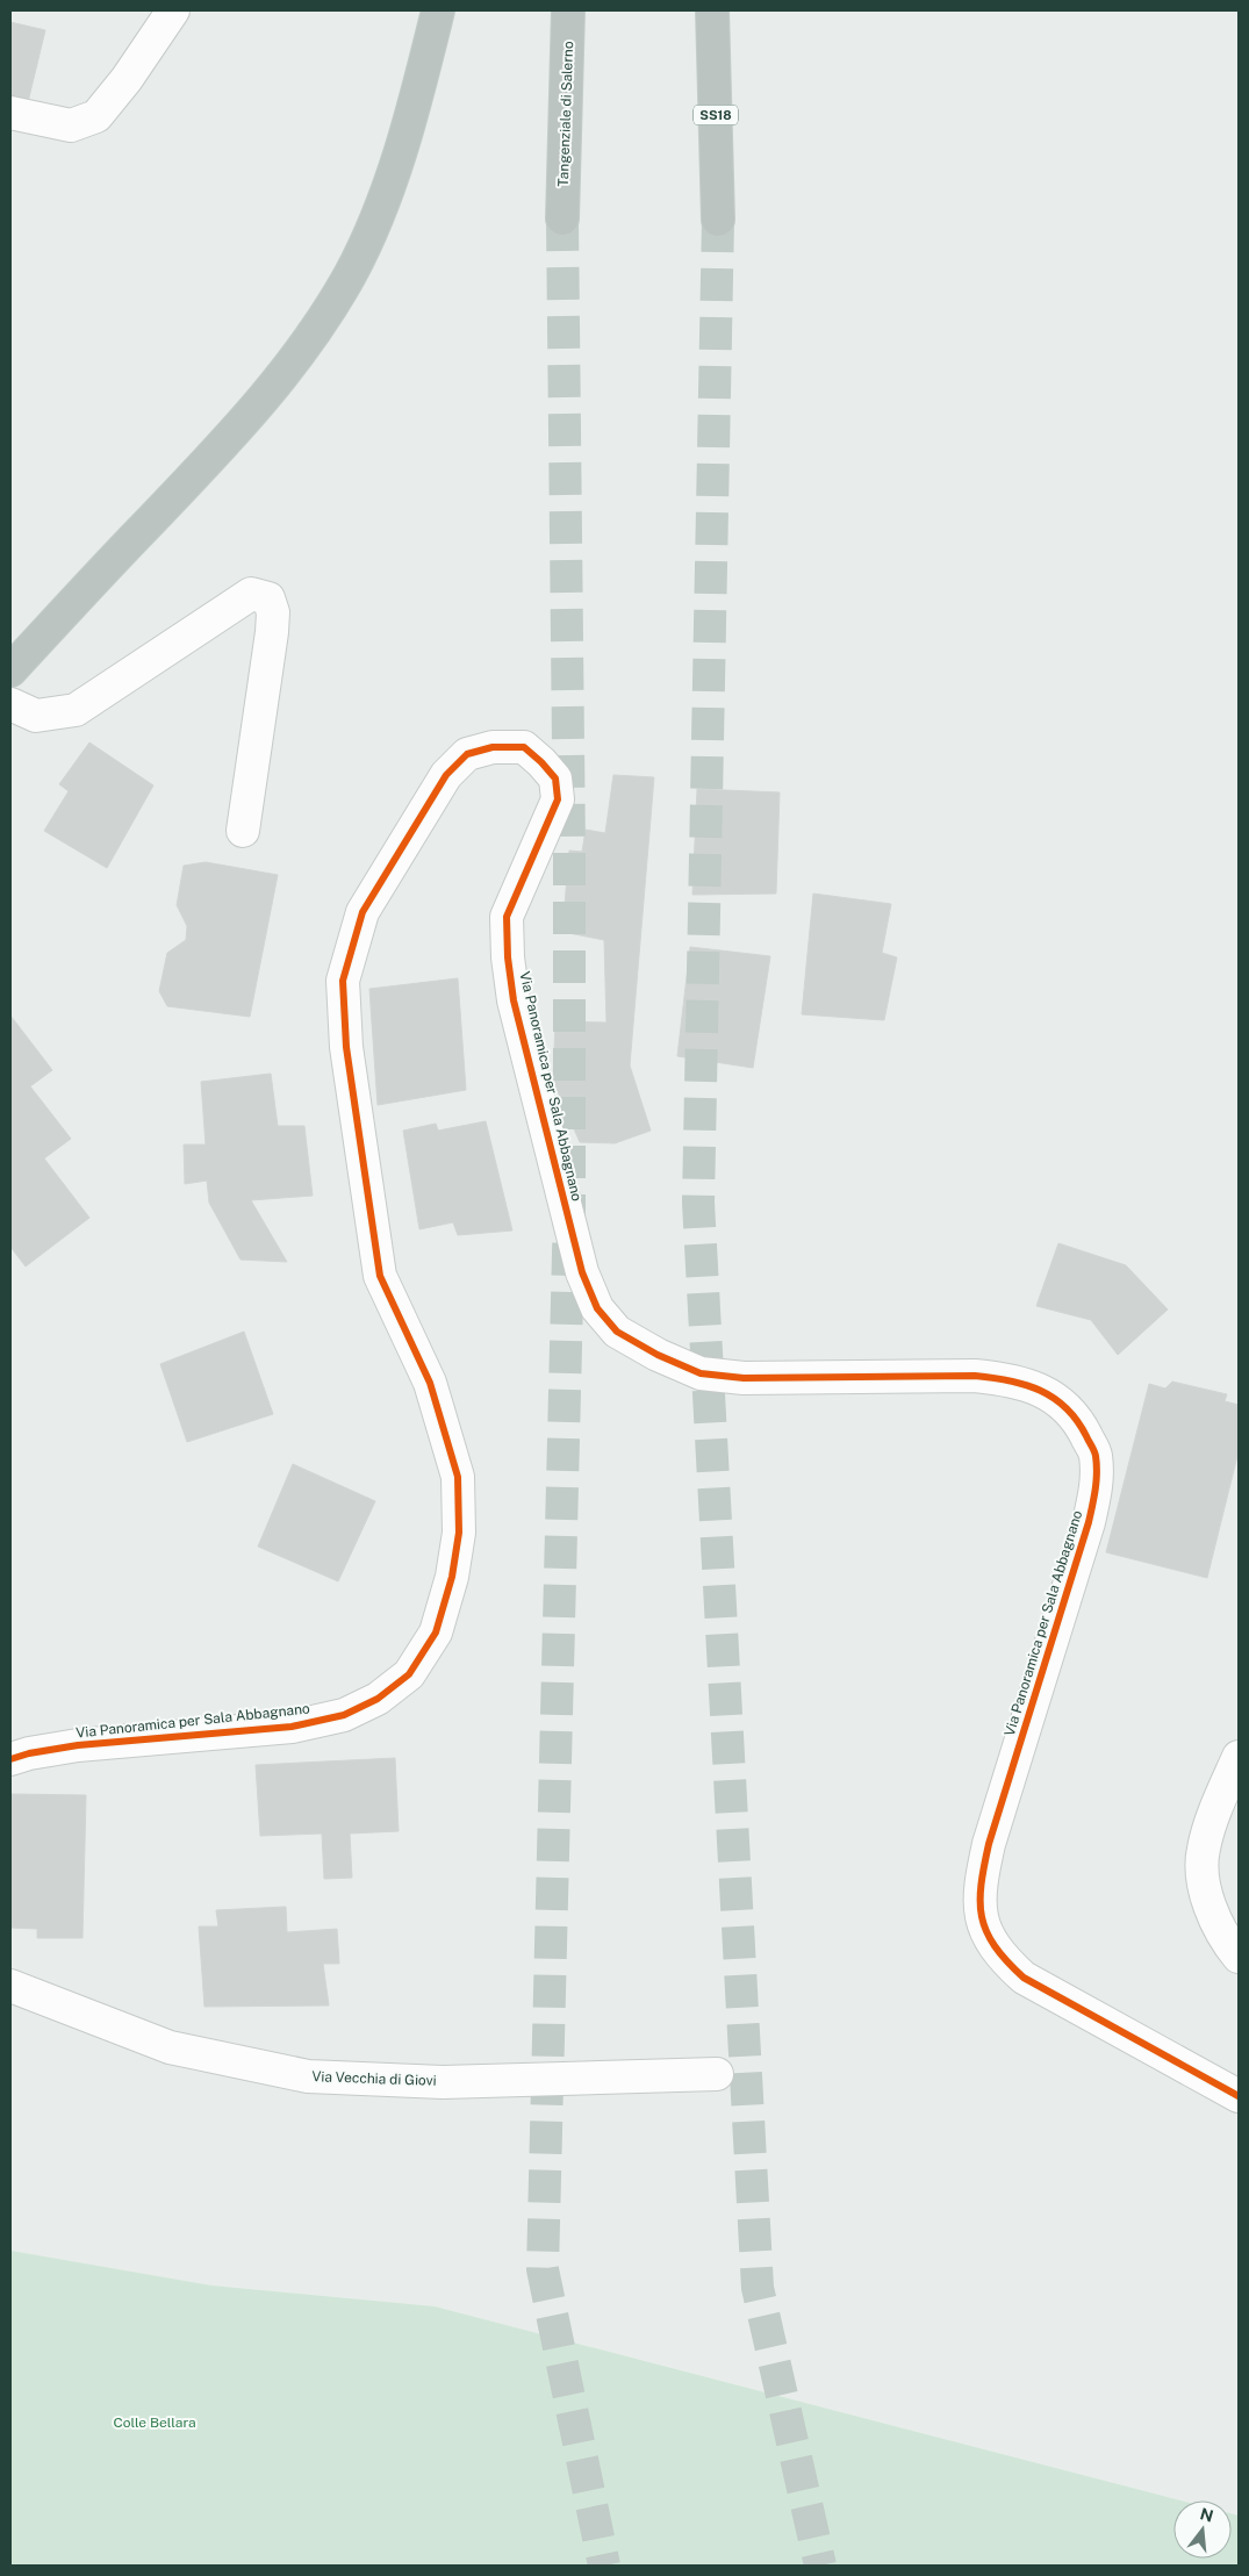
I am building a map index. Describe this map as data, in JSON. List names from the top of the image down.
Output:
{
  "streets": {
    "highway": ["Tangenziale di Salerno", "SS18"],
    "street": ["Via Panoramica per Sala Abbagnano", "Via Vecchia di Giovi"]
  },
  "parks": ["Colle Bellara"],
  "north": "top"
}
